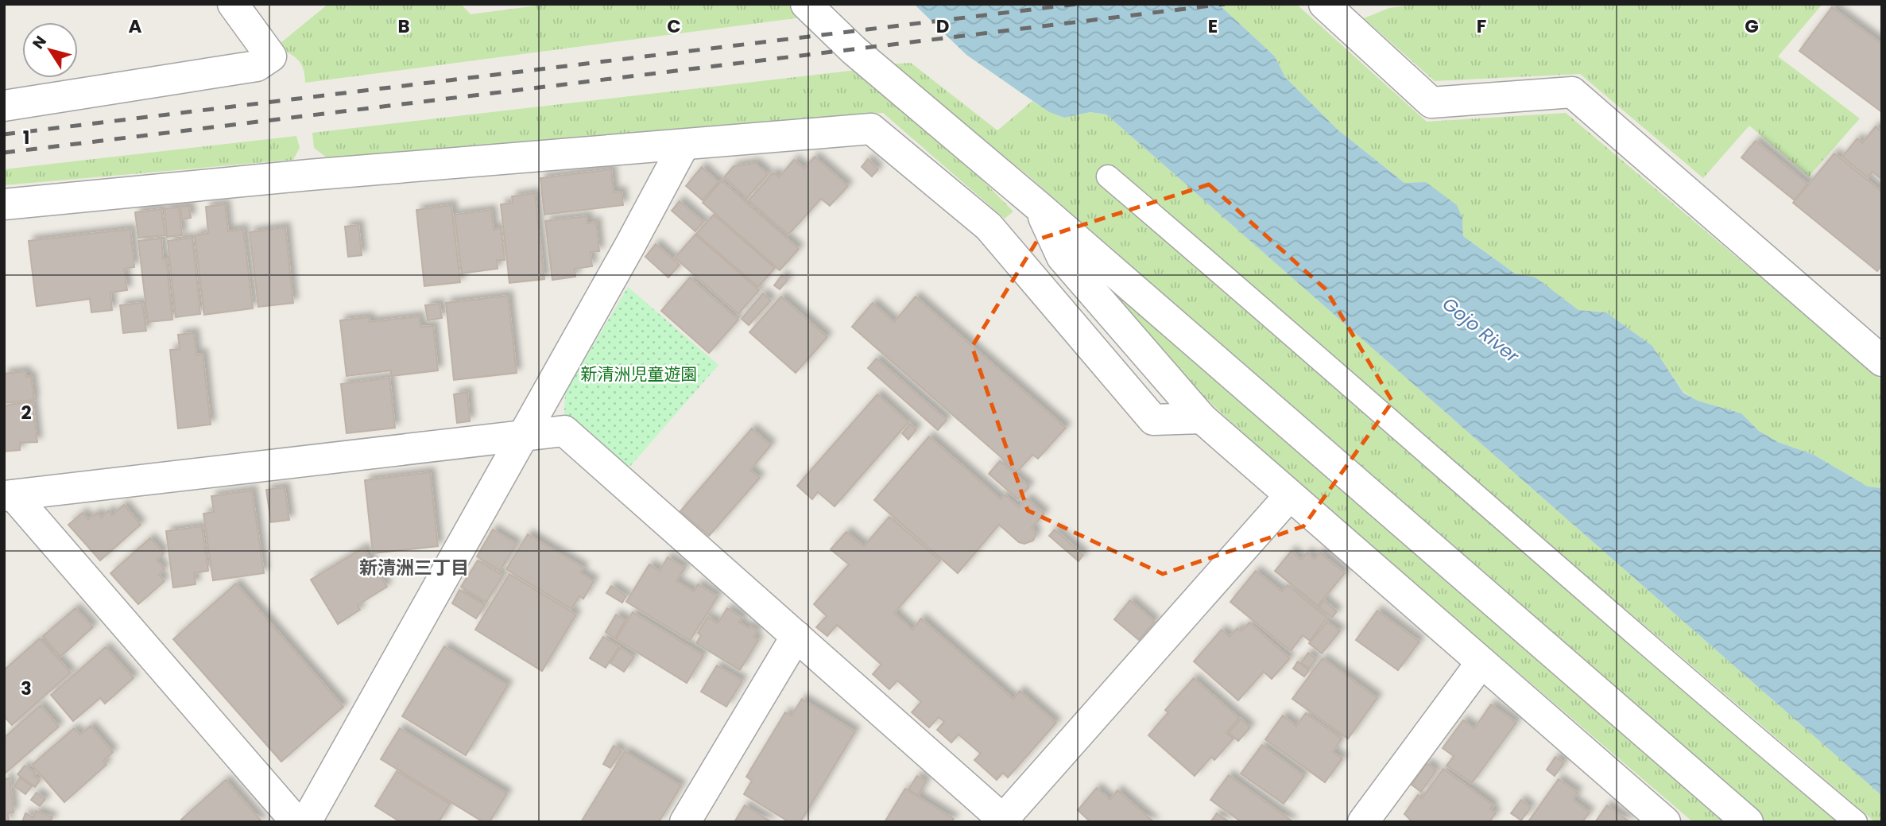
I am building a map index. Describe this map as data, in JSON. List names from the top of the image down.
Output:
{
  "districts": ["新清洲三丁目"],
  "water": ["Gojo River"],
  "parks": ["新清洲児童遊園"],
  "north": "top left",
  "grid": {
    "columns": [
      "A",
      "B",
      "C",
      "D",
      "E",
      "F",
      "G"
    ],
    "rows": ["1", "2", "3"]
  }
}
